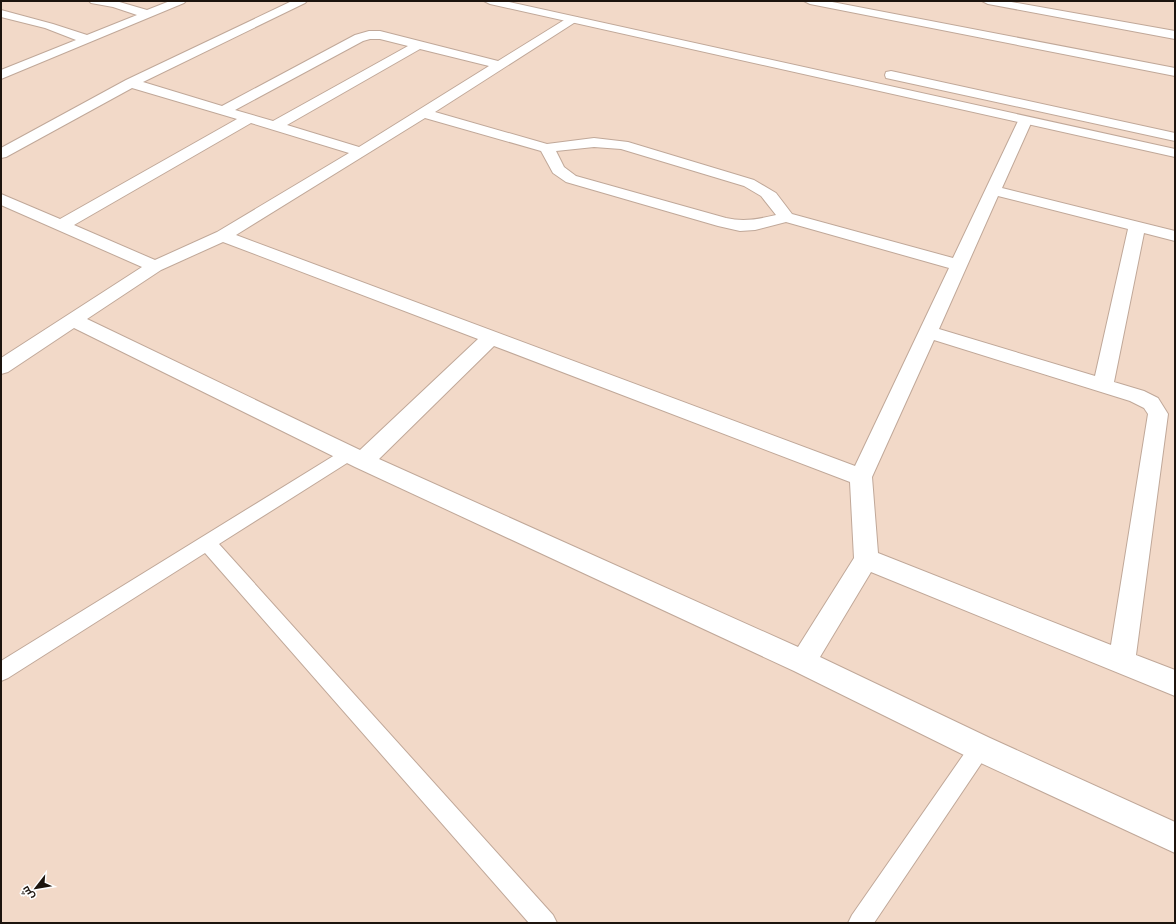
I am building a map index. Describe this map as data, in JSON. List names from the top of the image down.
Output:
{
  "north": "bottom left"
}
